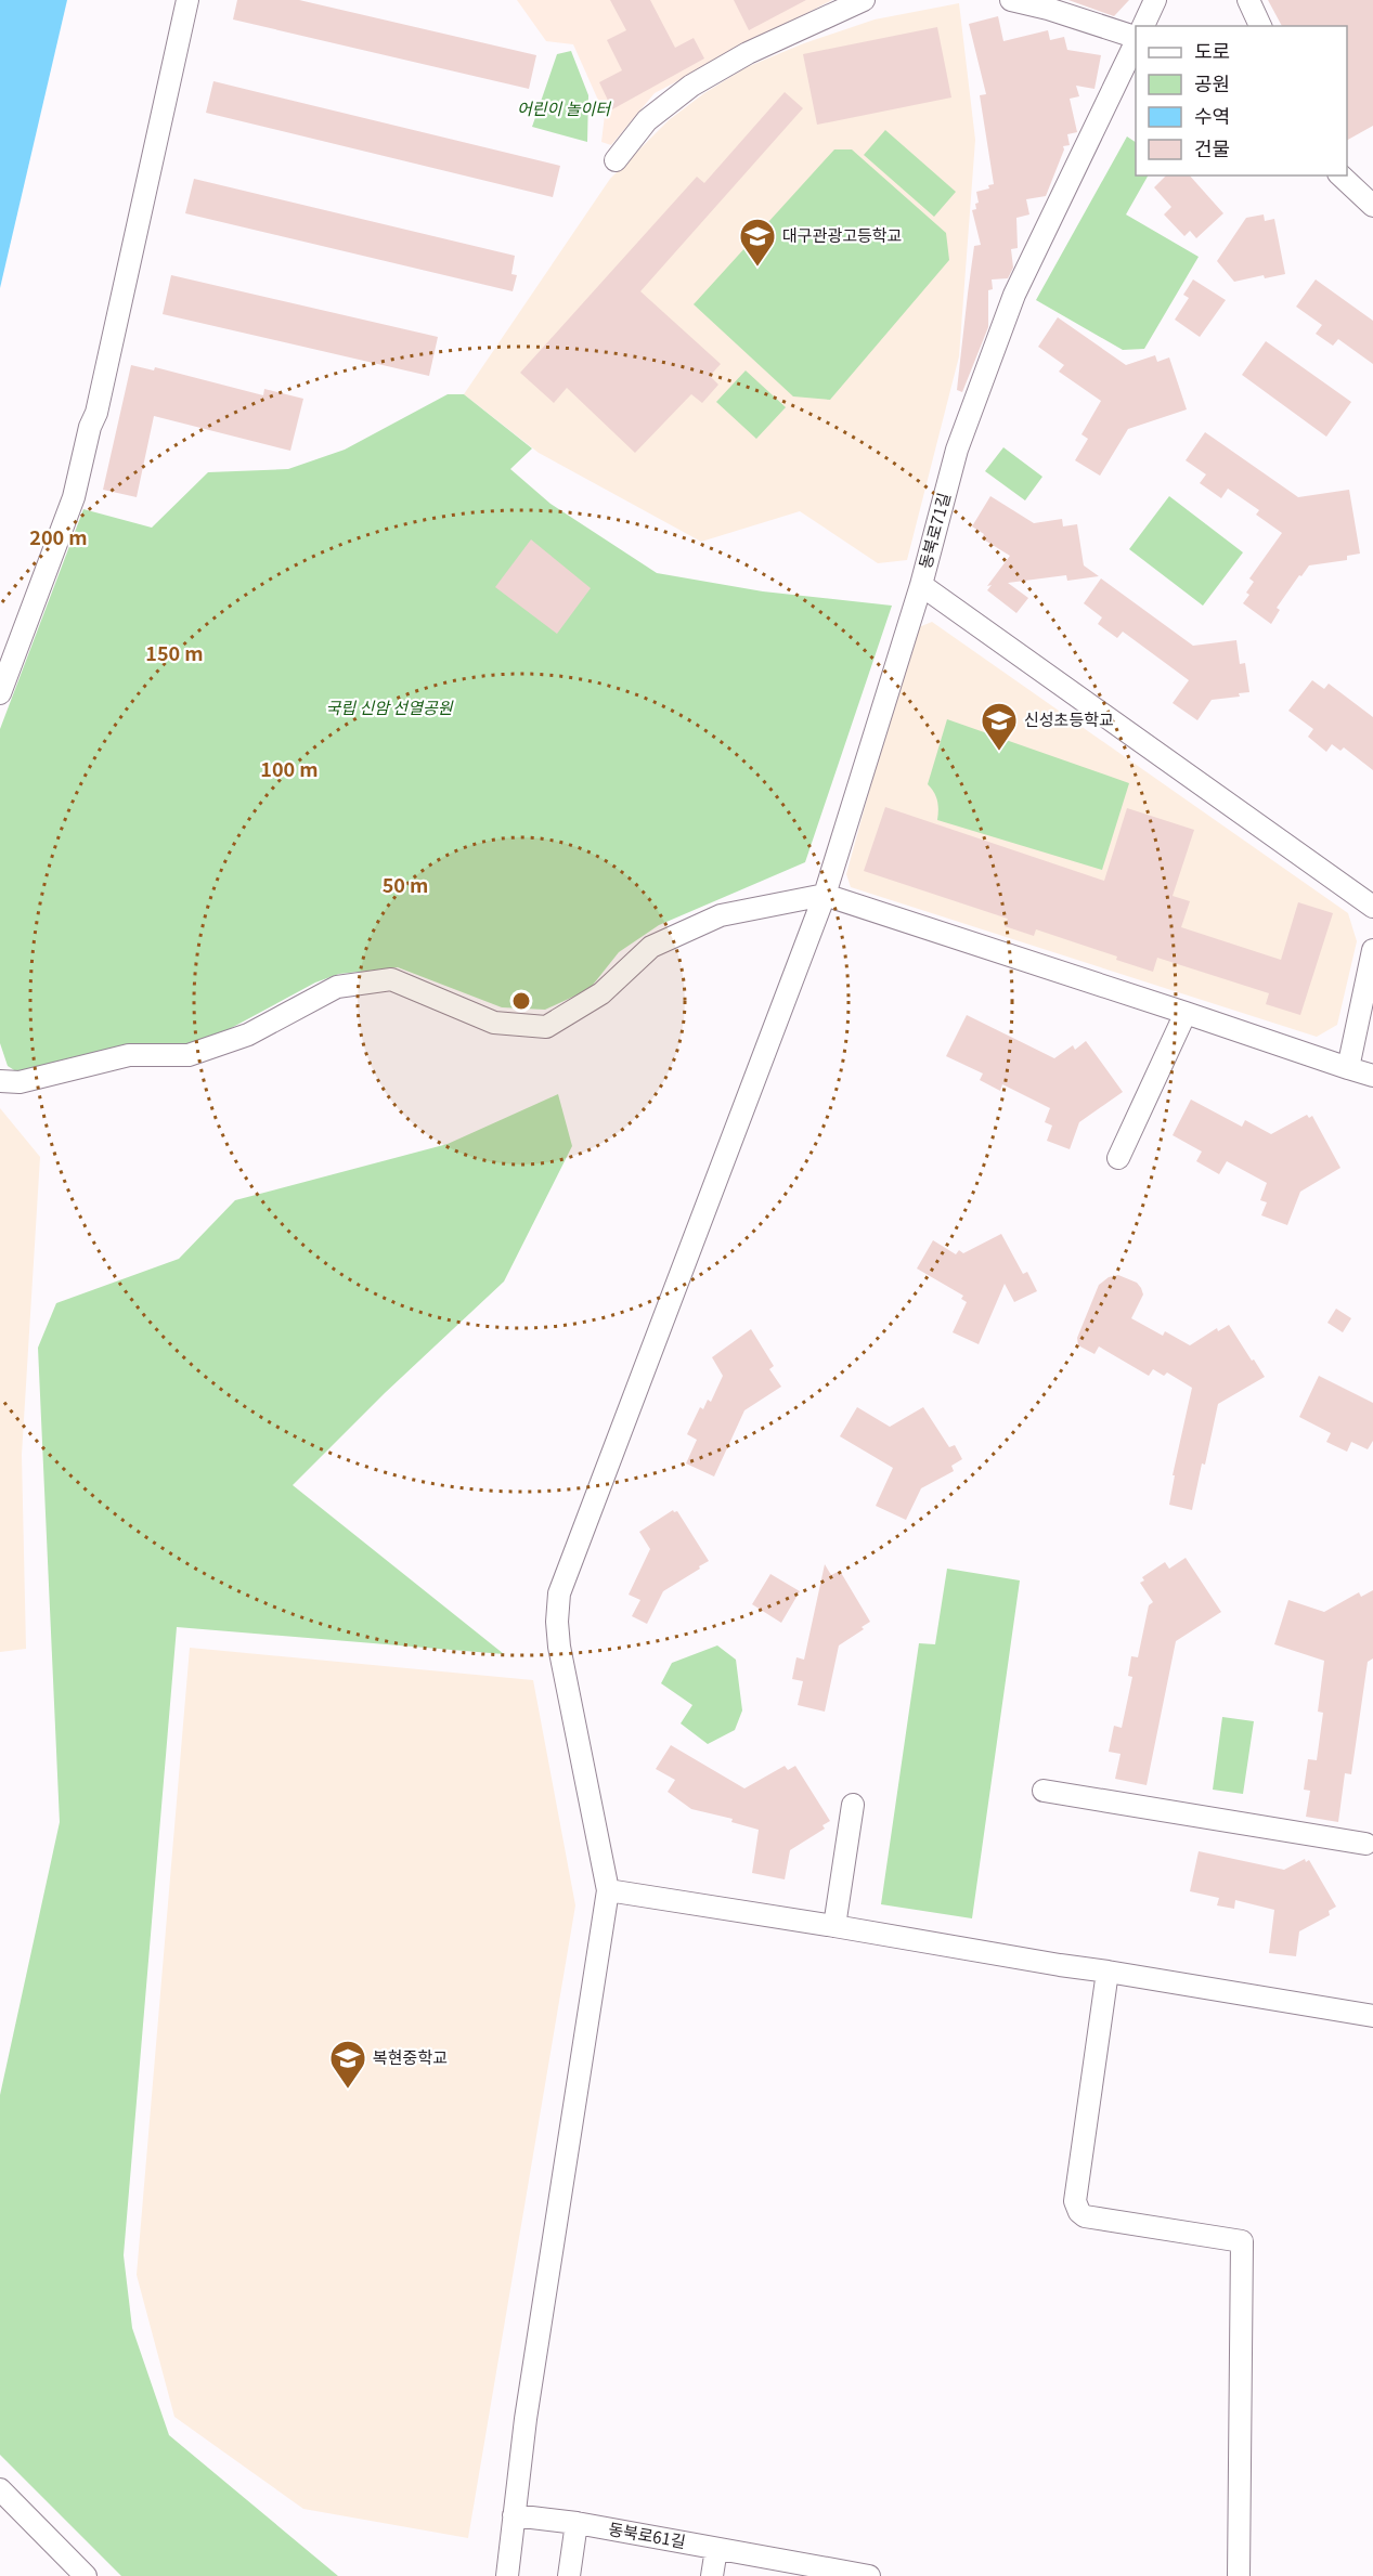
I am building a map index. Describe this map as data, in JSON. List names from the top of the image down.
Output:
{
  "streets": {
    "street": ["동북로71길", "동북로61길"]
  },
  "parks": ["어린이 놀이터", "국립 신암 선열공원"],
  "places": {
    "school or university": ["대구관광고등학교", "신성초등학교", "복현중학교"]
  },
  "legend": [
    "도로",
    "공원",
    "수역",
    "건물"
  ],
  "rings": [
    "200 m",
    "150 m",
    "100 m",
    "50 m"
  ]
}
